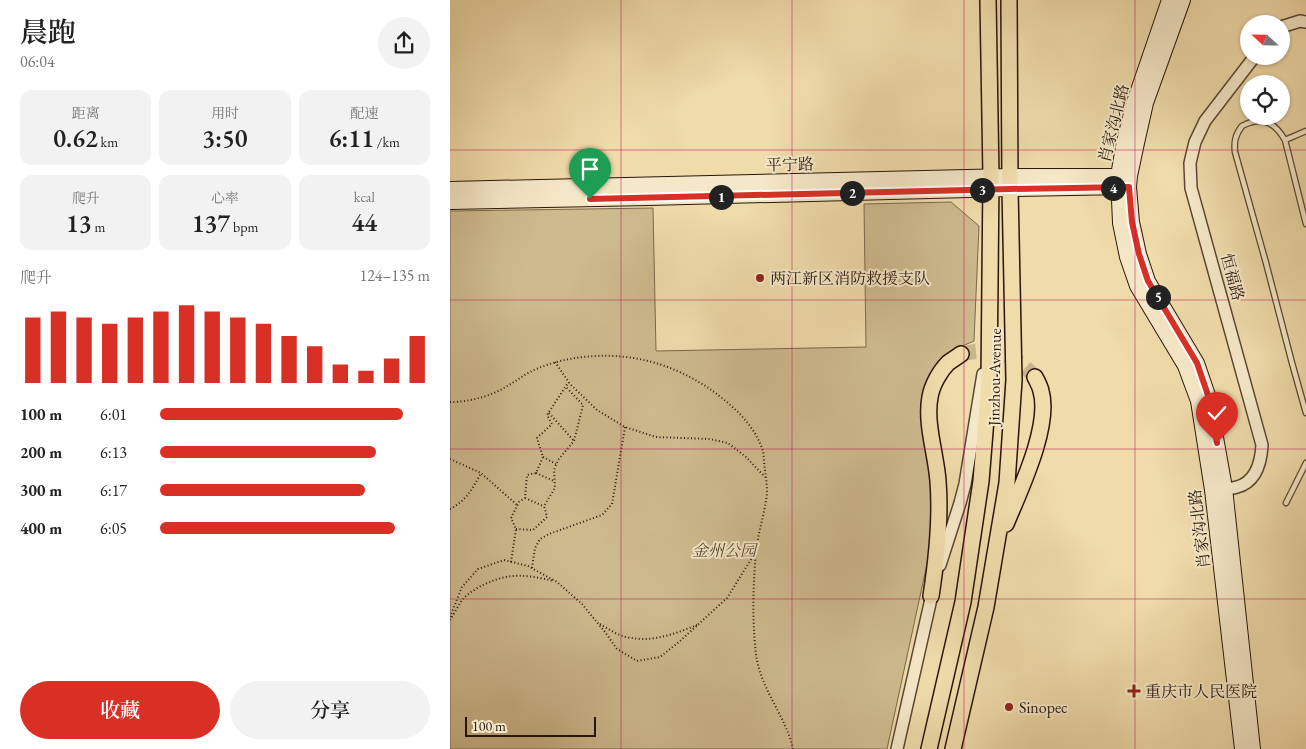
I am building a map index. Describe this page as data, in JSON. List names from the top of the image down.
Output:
{
  "streets": {
    "main road": ["肖家沟北路", "平宁路", "Jinzhou Avenue"],
    "street": ["恒福路"]
  },
  "crossings": [
    ["肖家沟北路", "平宁路"],
    ["肖家沟北路", "恒福路"],
    ["平宁路", "Jinzhou Avenue"]
  ],
  "parks": ["金州公园"],
  "places": {
    "other": ["两江新区消防救援支队", "Sinopec"],
    "health": ["重庆市人民医院"]
  },
  "scale_bar": "100 m",
  "north": "left",
  "page": {
    "heading": ["晨跑", "06:04"],
    "stats": [
      ["距离", "0.62 km"],
      ["用时", "3:50"],
      ["配速", "6:11 /km"],
      ["爬升", "13 m"],
      ["心率", "137 bpm"],
      ["kcal", "44"]
    ],
    "pins": [
      "4",
      "3",
      "2",
      "1",
      "5"
    ],
    "chart": ["爬升", "124–135 m"],
    "list": [
      {
        "name": "100 m",
        "note": "6:01"
      },
      {
        "name": "200 m",
        "note": "6:13"
      },
      {
        "name": "300 m",
        "note": "6:17"
      },
      {
        "name": "400 m",
        "note": "6:05"
      }
    ],
    "buttons": ["收藏", "分享"],
    "scale": "100 m"
  }
}
